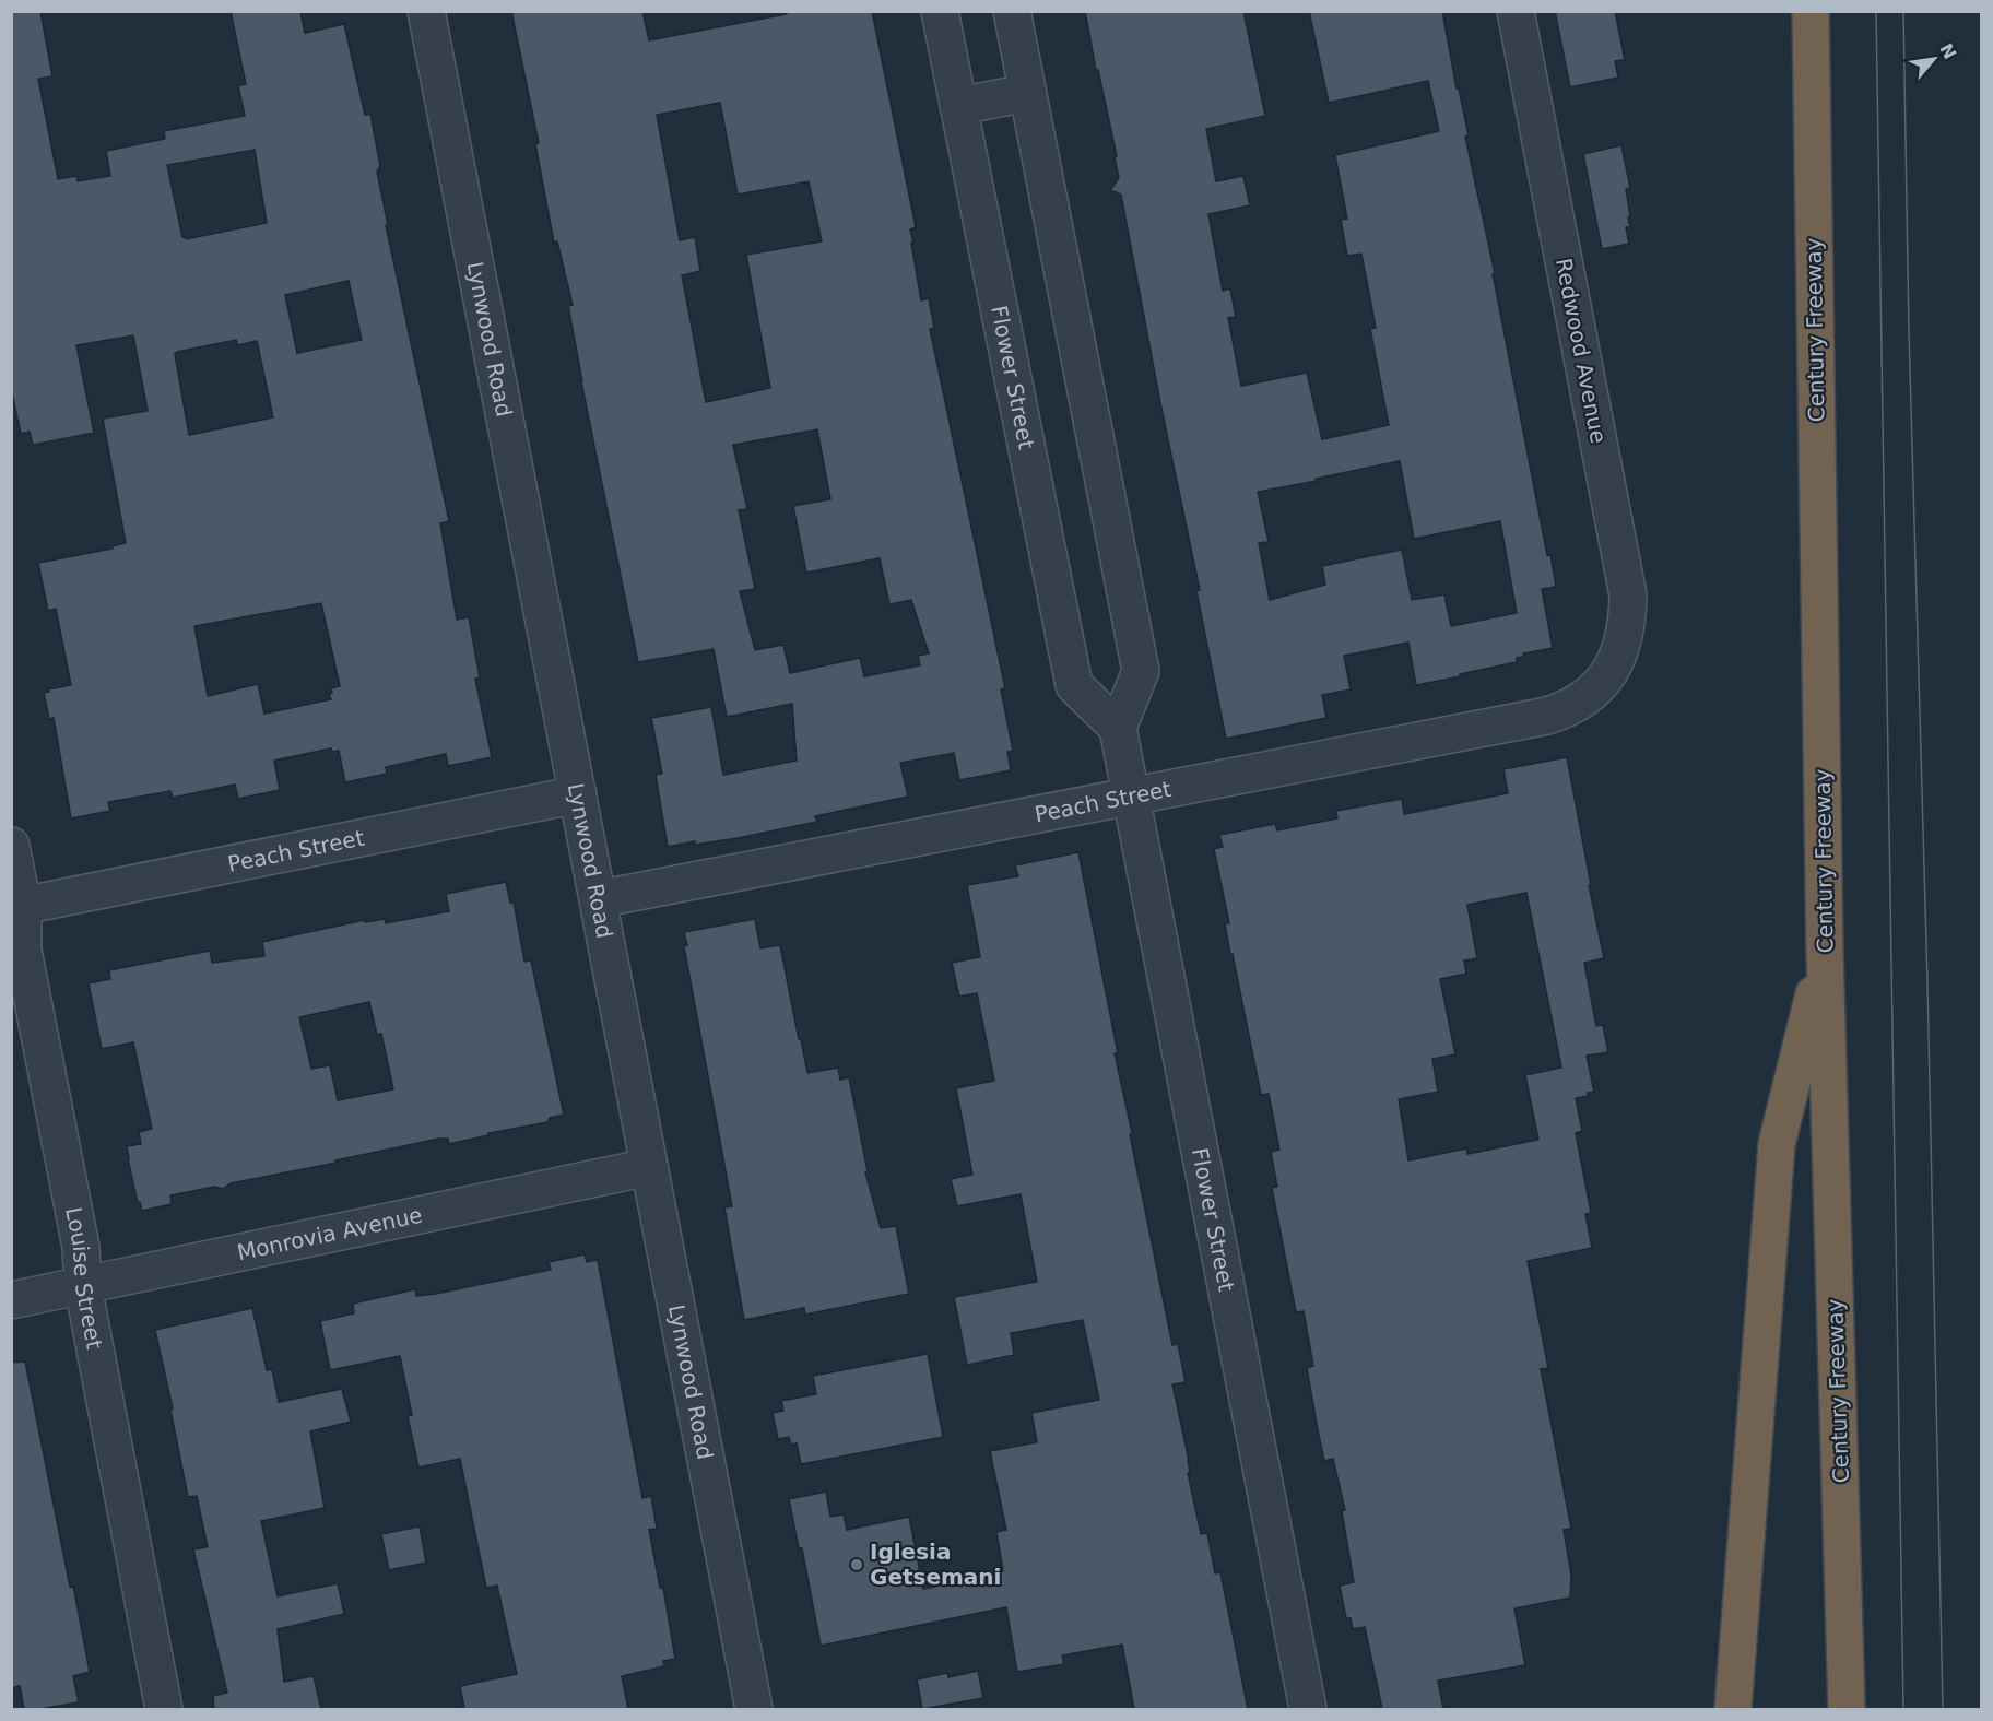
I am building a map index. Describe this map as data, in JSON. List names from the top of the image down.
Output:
{
  "streets": {
    "highway": ["Century Freeway"],
    "street": [
      "Lynwood Road",
      "Redwood Avenue",
      "Flower Street",
      "Peach Street",
      "Monrovia Avenue",
      "Louise Street"
    ]
  },
  "crossings": [
    ["Lynwood Road", "Peach Street"],
    ["Lynwood Road", "Monrovia Avenue"],
    ["Redwood Avenue", "Peach Street"],
    ["Flower Street", "Peach Street"],
    ["Peach Street", "Louise Street"],
    ["Monrovia Avenue", "Louise Street"]
  ],
  "places": ["Iglesia Getsemani"],
  "north": "top right"
}
